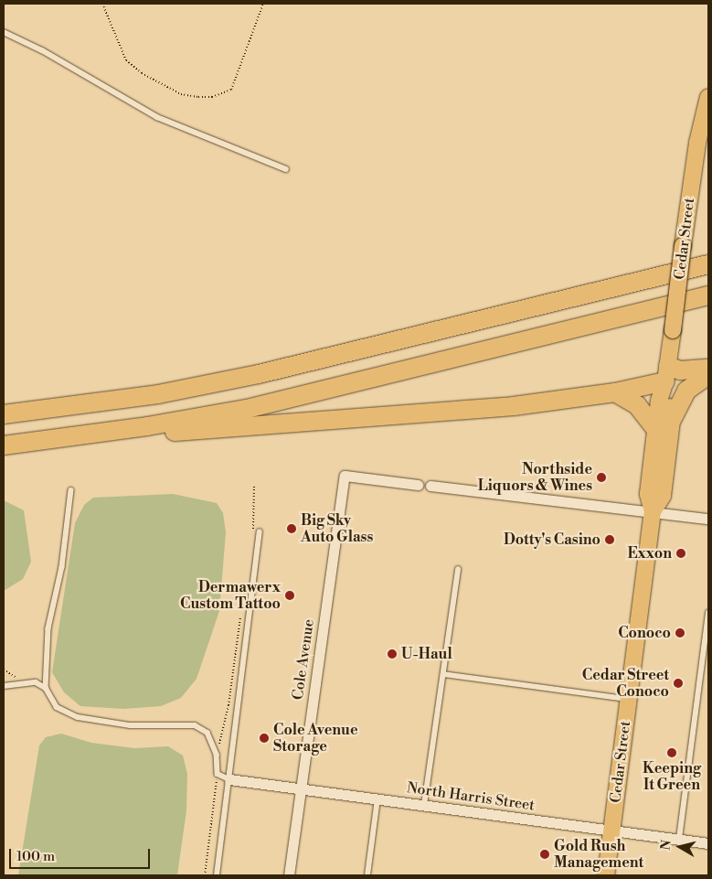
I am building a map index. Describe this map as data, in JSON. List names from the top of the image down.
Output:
{
  "streets": {
    "main road": ["Cedar Street"],
    "street": ["Cole Avenue", "North Harris Street"]
  },
  "crossings": [
    ["Cedar Street", "North Harris Street"],
    ["Cole Avenue", "North Harris Street"]
  ],
  "places": [
    "Northside Liquors & Wines",
    "Big Sky Auto Glass",
    "Dotty's Casino",
    "Exxon",
    "Dermawerx Custom Tattoo",
    "Conoco",
    "U-Haul",
    "Cedar Street Conoco",
    "Cole Avenue Storage",
    "Keeping It Green",
    "Gold Rush Management"
  ],
  "scale_bar": "100 m",
  "north": "left"
}
